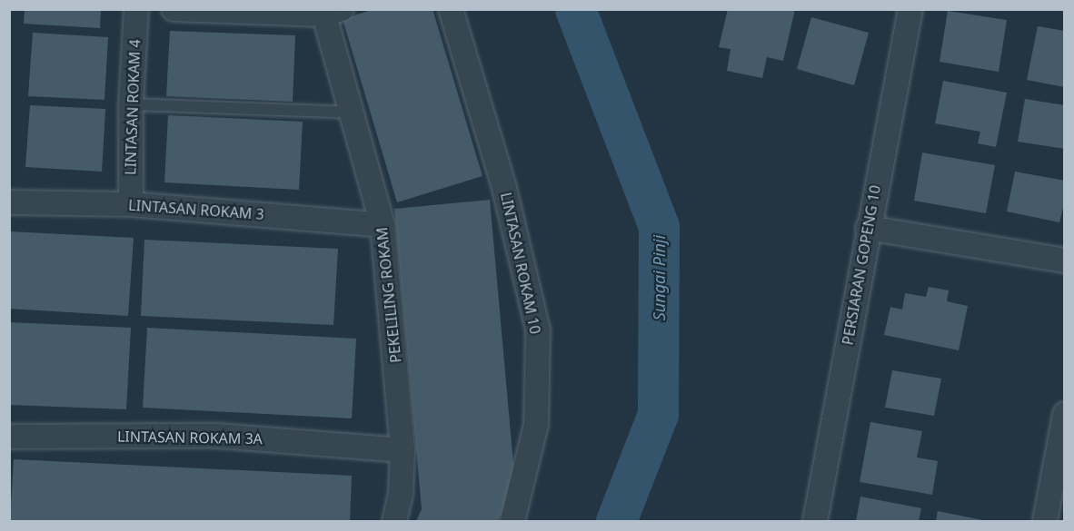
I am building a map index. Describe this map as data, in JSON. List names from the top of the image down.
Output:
{
  "streets": {
    "street": [
      "LINTASAN ROKAM 4",
      "LINTASAN ROKAM 3",
      "LINTASAN ROKAM 10",
      "PERSIARAN GOPENG 10",
      "PEKELILING ROKAM",
      "LINTASAN ROKAM 3A"
    ]
  },
  "crossings": [
    ["LINTASAN ROKAM 4", "LINTASAN ROKAM 3"],
    ["LINTASAN ROKAM 3", "PEKELILING ROKAM"],
    ["PEKELILING ROKAM", "LINTASAN ROKAM 3A"]
  ],
  "water": ["Sungai Pinji"]
}
